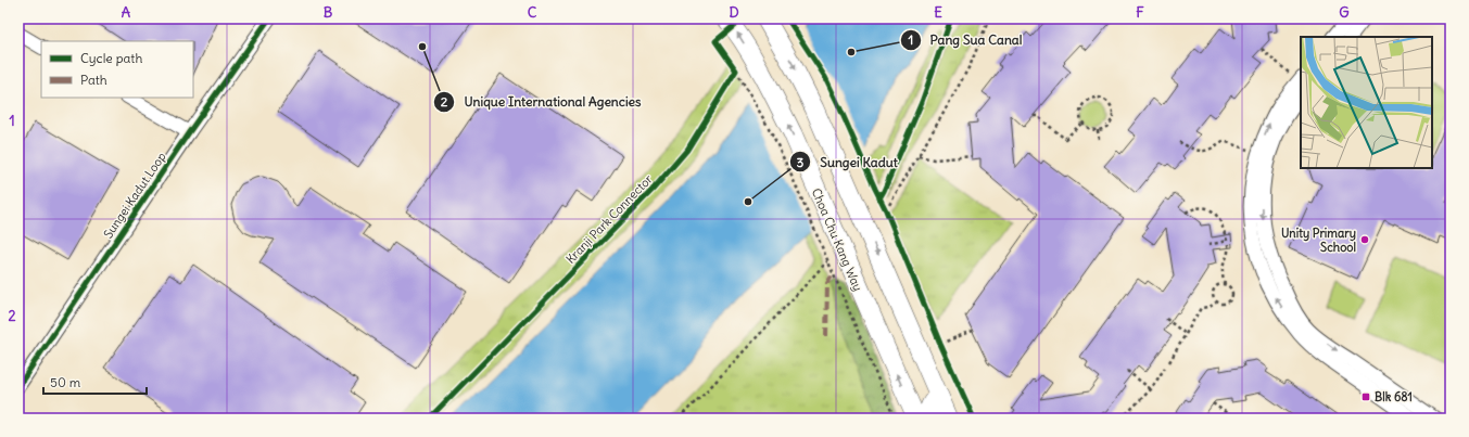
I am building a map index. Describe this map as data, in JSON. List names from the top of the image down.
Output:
{
  "streets": {
    "main road": ["Choa Chu Kang Way"],
    "street": ["Sungei Kadut Loop"],
    "cycle path": ["Kranji Park Connector"]
  },
  "places": {
    "other": [
      "Unique International Agencies",
      "Pang Sua Canal",
      "Sungei Kadut",
      "Unity Primary School"
    ],
    "transit": ["Blk 681"]
  },
  "legend": ["Cycle path", "Path"],
  "scale_bar": "50 m",
  "grid": {
    "columns": [
      "A",
      "B",
      "C",
      "D",
      "E",
      "F",
      "G"
    ],
    "rows": ["1", "2"]
  }
}
